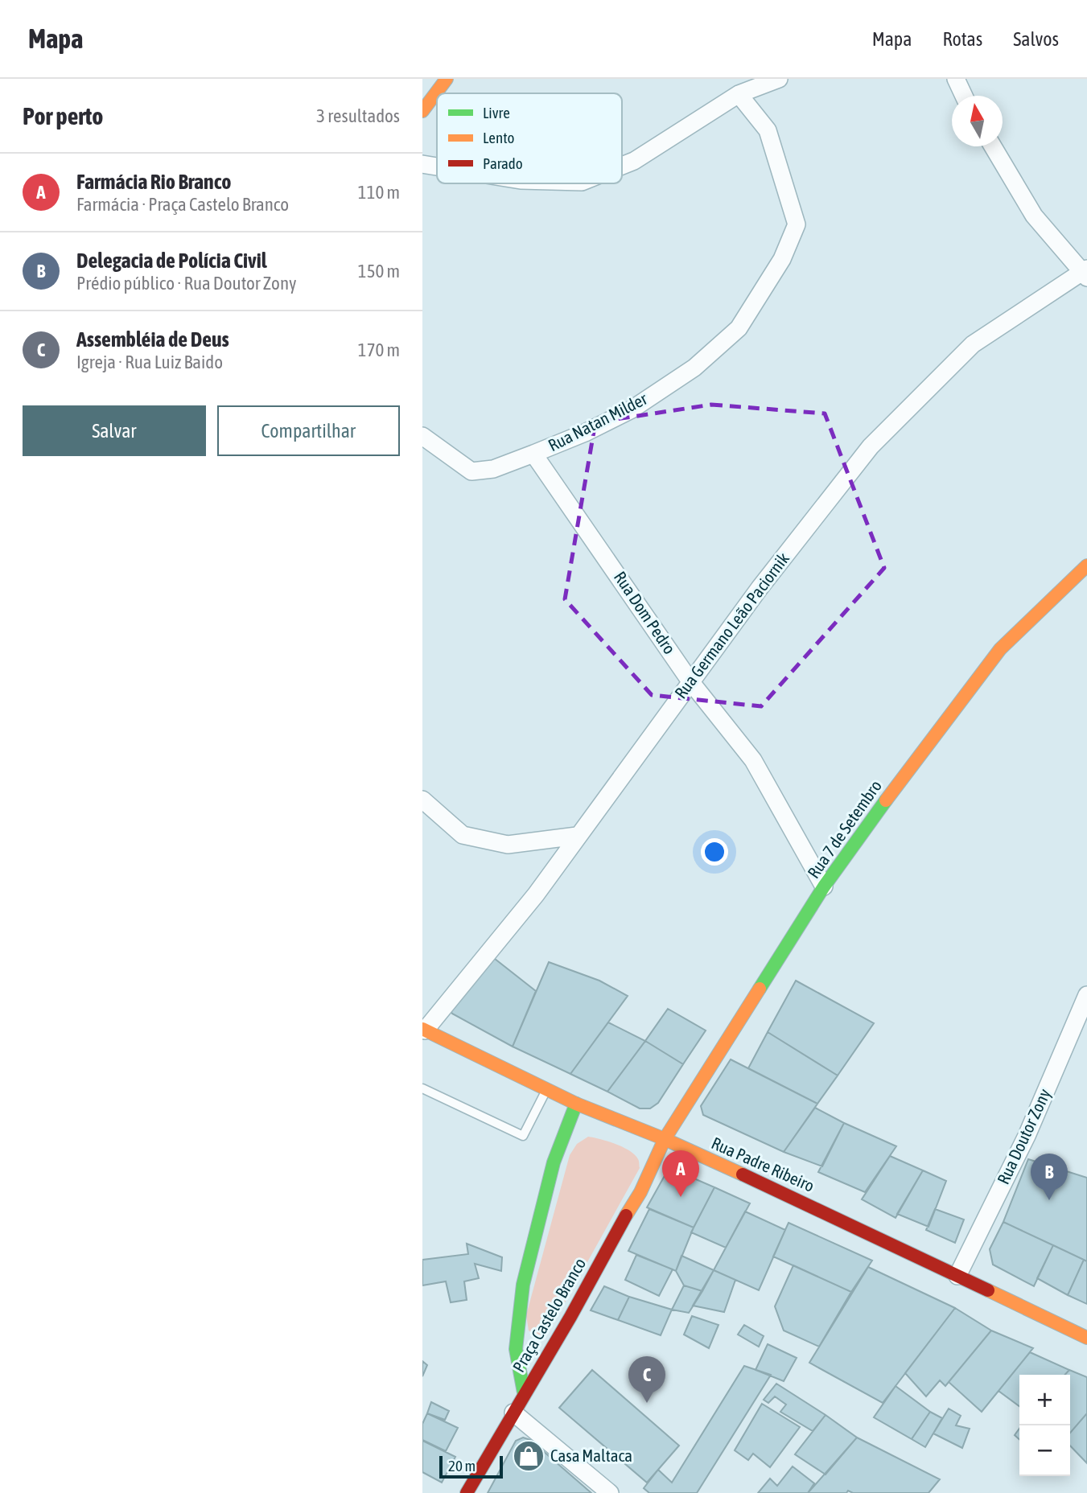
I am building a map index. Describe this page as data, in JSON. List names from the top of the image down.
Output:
{
  "streets": {
    "street": [
      "Rua Natan Milder",
      "Rua Dom Pedro",
      "Rua Germano Leão Paciornik",
      "Rua 7 de Setembro",
      "Rua Doutor Zony",
      "Rua Padre Ribeiro",
      "Praça Castelo Branco"
    ]
  },
  "crossings": [
    ["Rua Natan Milder", "Rua Dom Pedro"],
    ["Rua Dom Pedro", "Rua Germano Leão Paciornik"],
    ["Rua Dom Pedro", "Rua 7 de Setembro"],
    ["Rua Germano Leão Paciornik", "Rua Padre Ribeiro"],
    ["Rua 7 de Setembro", "Rua Padre Ribeiro"],
    ["Rua 7 de Setembro", "Praça Castelo Branco"],
    ["Rua Doutor Zony", "Rua Padre Ribeiro"],
    ["Rua Padre Ribeiro", "Praça Castelo Branco"]
  ],
  "places": {
    "shop": ["Casa Maltaca"]
  },
  "legend": ["Livre", "Lento", "Parado"],
  "scale_bar": "20 m",
  "north": "top",
  "page": {
    "header": "Mapa",
    "nav": ["Mapa", "Rotas", "Salvos"],
    "heading": ["Por perto", "3 resultados"],
    "list": [
      {
        "mark": "A",
        "name": "Farmácia Rio Branco",
        "note": "Farmácia · Praça Castelo Branco",
        "value": "110 m"
      },
      {
        "mark": "B",
        "name": "Delegacia de Polícia Civil",
        "note": "Prédio público · Rua Doutor Zony",
        "value": "150 m"
      },
      {
        "mark": "C",
        "name": "Assembléia de Deus",
        "note": "Igreja · Rua Luiz Baido",
        "value": "170 m"
      }
    ],
    "buttons": ["Salvar", "Compartilhar"],
    "pins": ["A", "B", "C"],
    "map_buttons": ["+", "−"],
    "scale": "20 m"
  }
}
